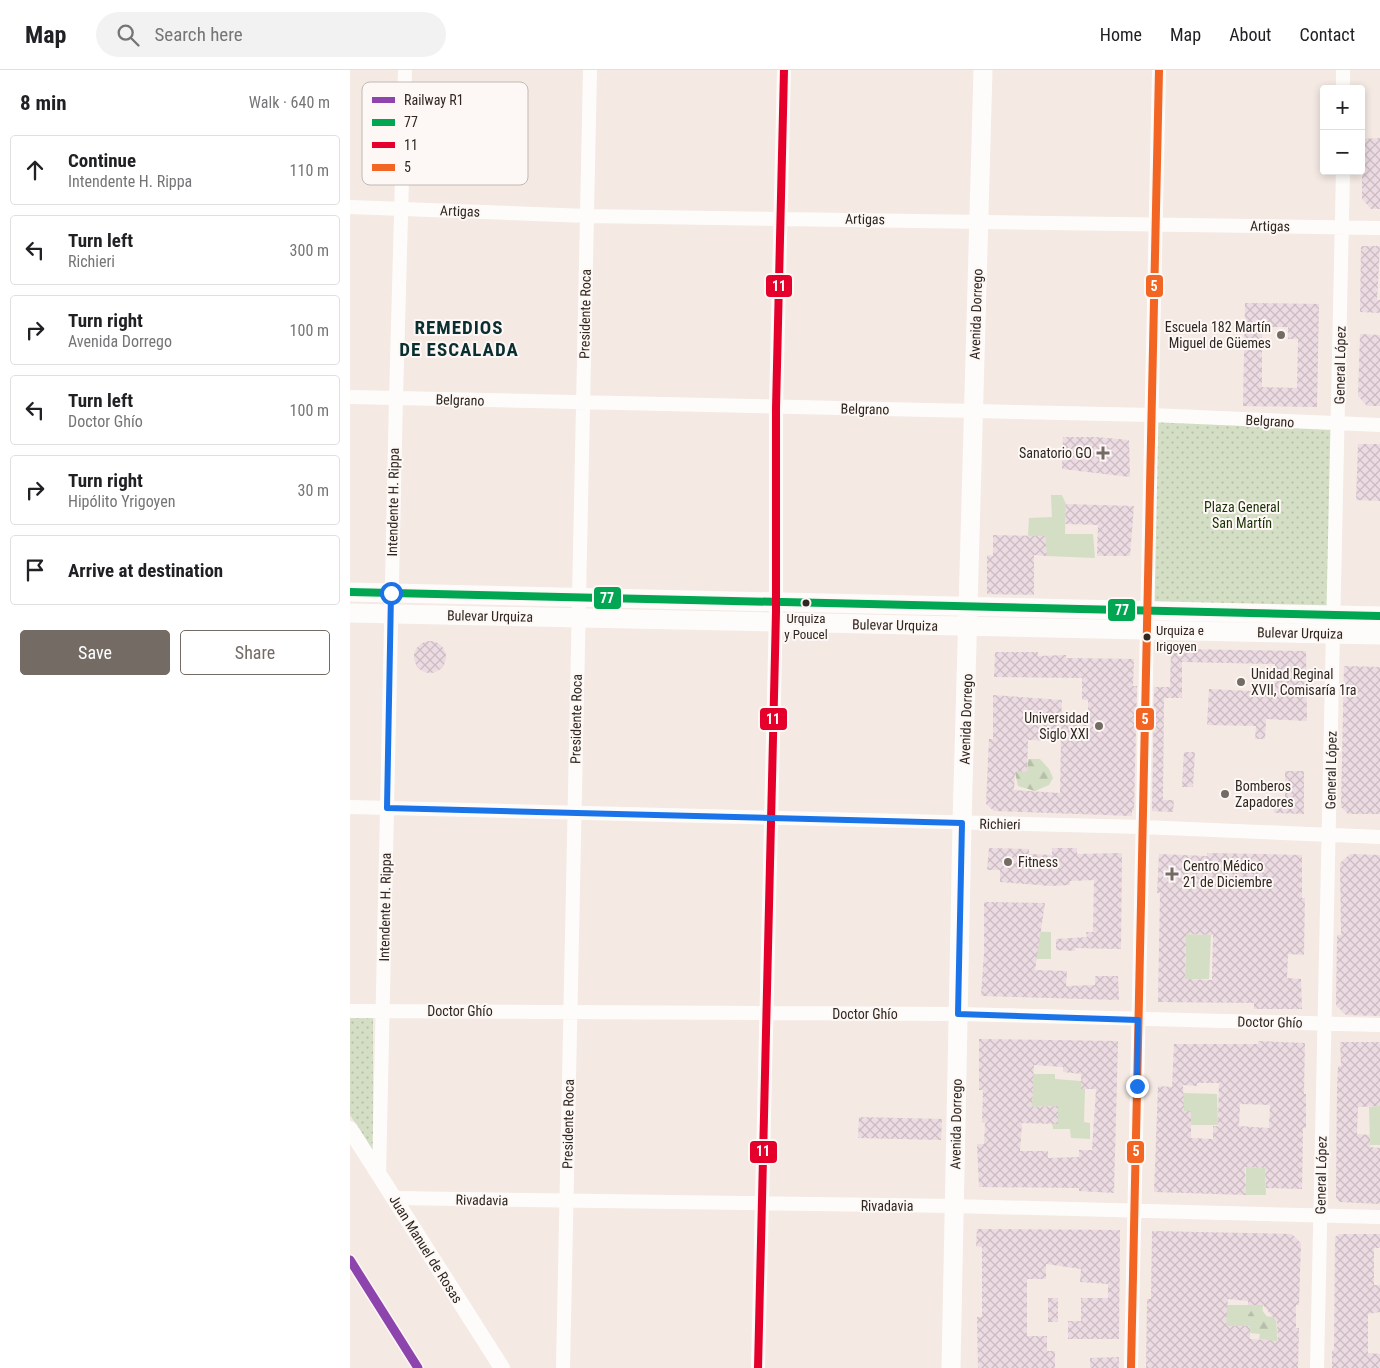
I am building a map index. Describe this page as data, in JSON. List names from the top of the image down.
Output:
{
  "streets": {
    "main road": ["Avenida Dorrego", "Bulevar Urquiza"],
    "street": [
      "Artigas",
      "Presidente Roca",
      "General López",
      "Belgrano",
      "Intendente H. Rippa",
      "Richieri",
      "Doctor Ghío",
      "Rivadavia",
      "Juan Manuel de Rosas"
    ]
  },
  "crossings": [
    ["Artigas", "Presidente Roca"],
    ["Artigas", "Avenida Dorrego"],
    ["Artigas", "General López"],
    ["Artigas", "Intendente H. Rippa"],
    ["Presidente Roca", "Belgrano"],
    ["Presidente Roca", "Bulevar Urquiza"],
    ["Presidente Roca", "Richieri"],
    ["Presidente Roca", "Doctor Ghío"],
    ["Presidente Roca", "Rivadavia"],
    ["Avenida Dorrego", "Belgrano"],
    ["Avenida Dorrego", "Bulevar Urquiza"],
    ["Avenida Dorrego", "Richieri"],
    ["Avenida Dorrego", "Doctor Ghío"],
    ["Avenida Dorrego", "Rivadavia"],
    ["General López", "Belgrano"],
    ["General López", "Bulevar Urquiza"],
    ["General López", "Richieri"],
    ["General López", "Doctor Ghío"],
    ["General López", "Rivadavia"],
    ["Belgrano", "Intendente H. Rippa"],
    ["Intendente H. Rippa", "Bulevar Urquiza"],
    ["Intendente H. Rippa", "Richieri"],
    ["Intendente H. Rippa", "Doctor Ghío"],
    ["Intendente H. Rippa", "Juan Manuel de Rosas"],
    ["Rivadavia", "Juan Manuel de Rosas"]
  ],
  "districts": ["REMEDIOS DE ESCALADA"],
  "parks": ["Plaza General San Martín"],
  "places": {
    "other": [
      "Escuela 182 Martín Miguel de Güemes",
      "Urquiza y Poucel",
      "Urquiza e Irigoyen",
      "Unidad Reginal XVII, Comisaría 1ra",
      "Universidad Siglo XXI",
      "Bomberos Zapadores",
      "Fitness"
    ],
    "health": ["Sanatorio GO", "Centro Médico 21 de Diciembre"]
  },
  "lines": [
    "transit line 11",
    "transit line 5",
    "transit line 77",
    "rail line R1"
  ],
  "legend": [
    "Railway R1",
    "77",
    "11",
    "5"
  ],
  "page": {
    "header": "Map",
    "search": "Search here",
    "nav": [
      "Home",
      "Map",
      "About",
      "Contact"
    ],
    "heading": ["8 min", "Walk · 640 m"],
    "map_buttons": ["+", "−"],
    "list": [
      ["Continue", "Intendente H. Rippa", "110 m"],
      ["Turn left", "Richieri", "300 m"],
      ["Turn right", "Avenida Dorrego", "100 m"],
      ["Turn left", "Doctor Ghío", "100 m"],
      ["Turn right", "Hipólito Yrigoyen", "30 m"],
      "Arrive at destination"
    ],
    "buttons": ["Save", "Share"]
  }
}
